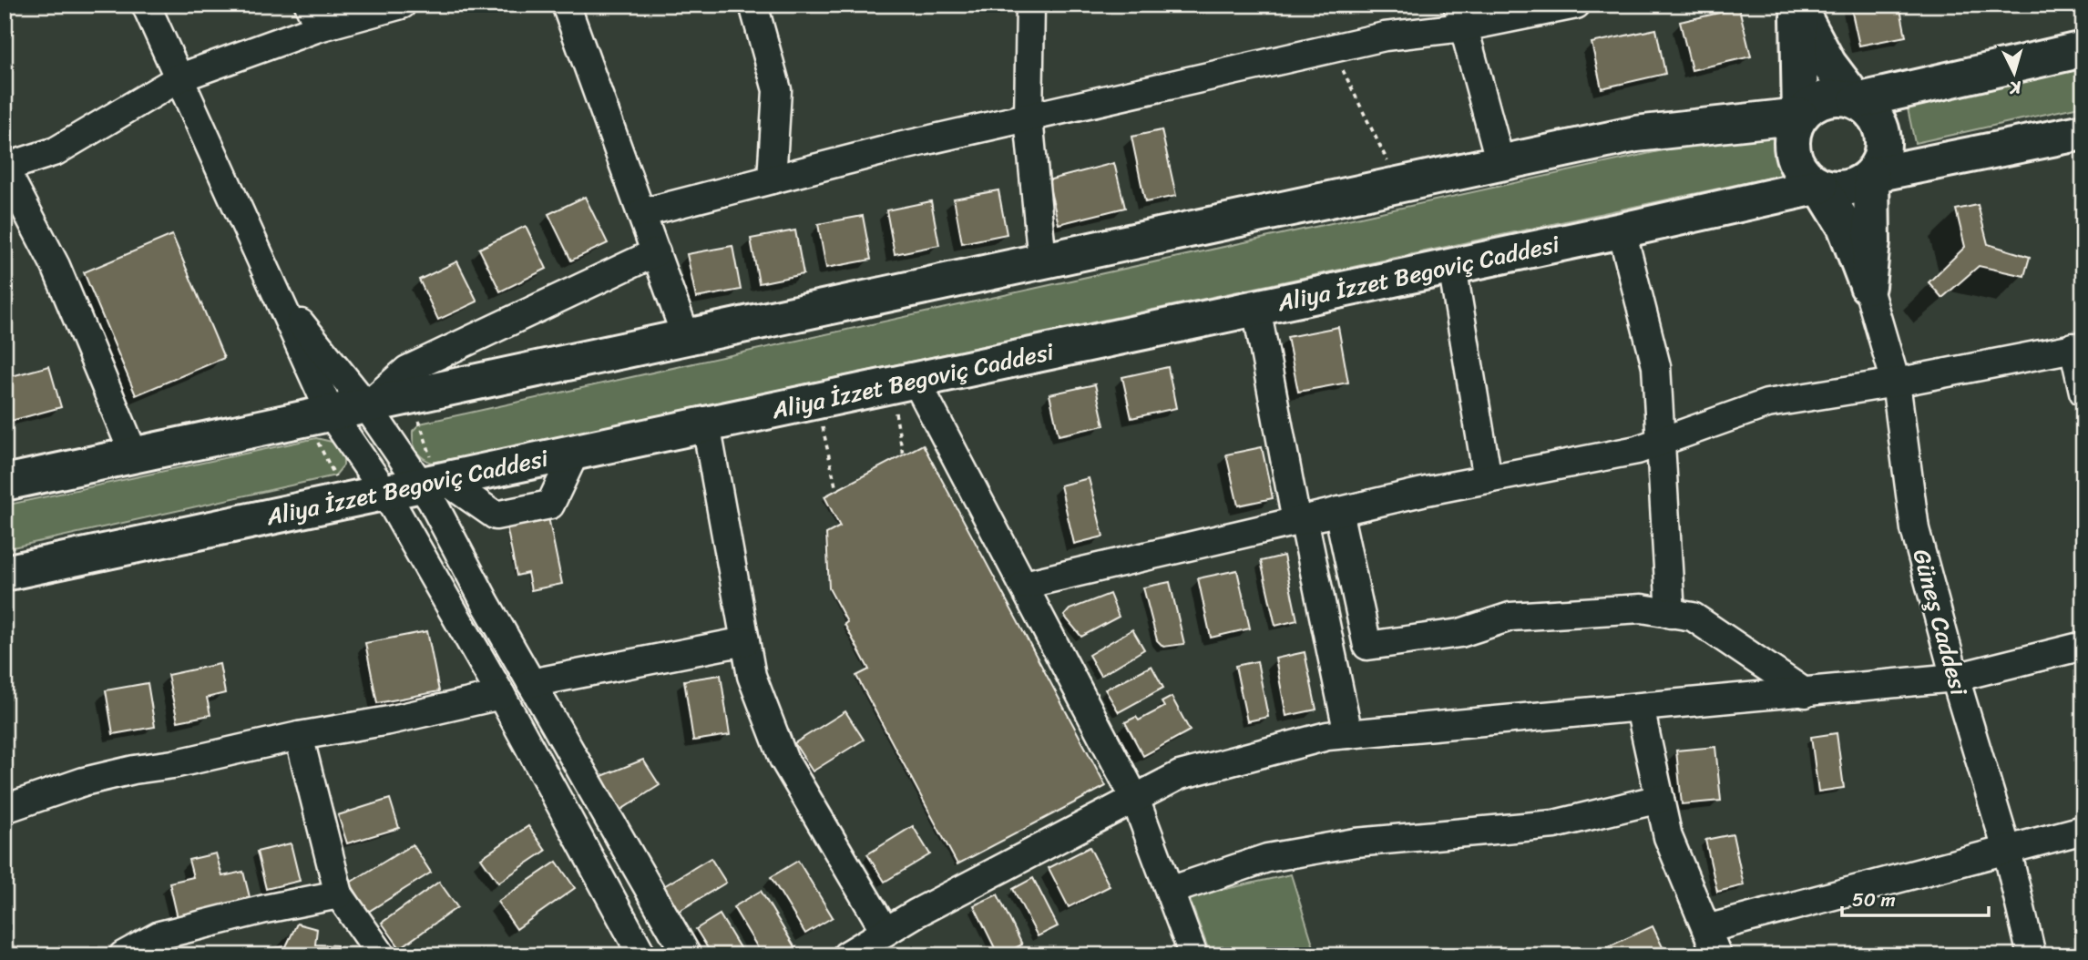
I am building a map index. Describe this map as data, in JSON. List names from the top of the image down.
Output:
{
  "streets": {
    "main road": ["Aliya İzzet Begoviç Caddesi"],
    "street": ["Güneş Caddesi"]
  },
  "scale_bar": "50 m",
  "north": "bottom"
}
